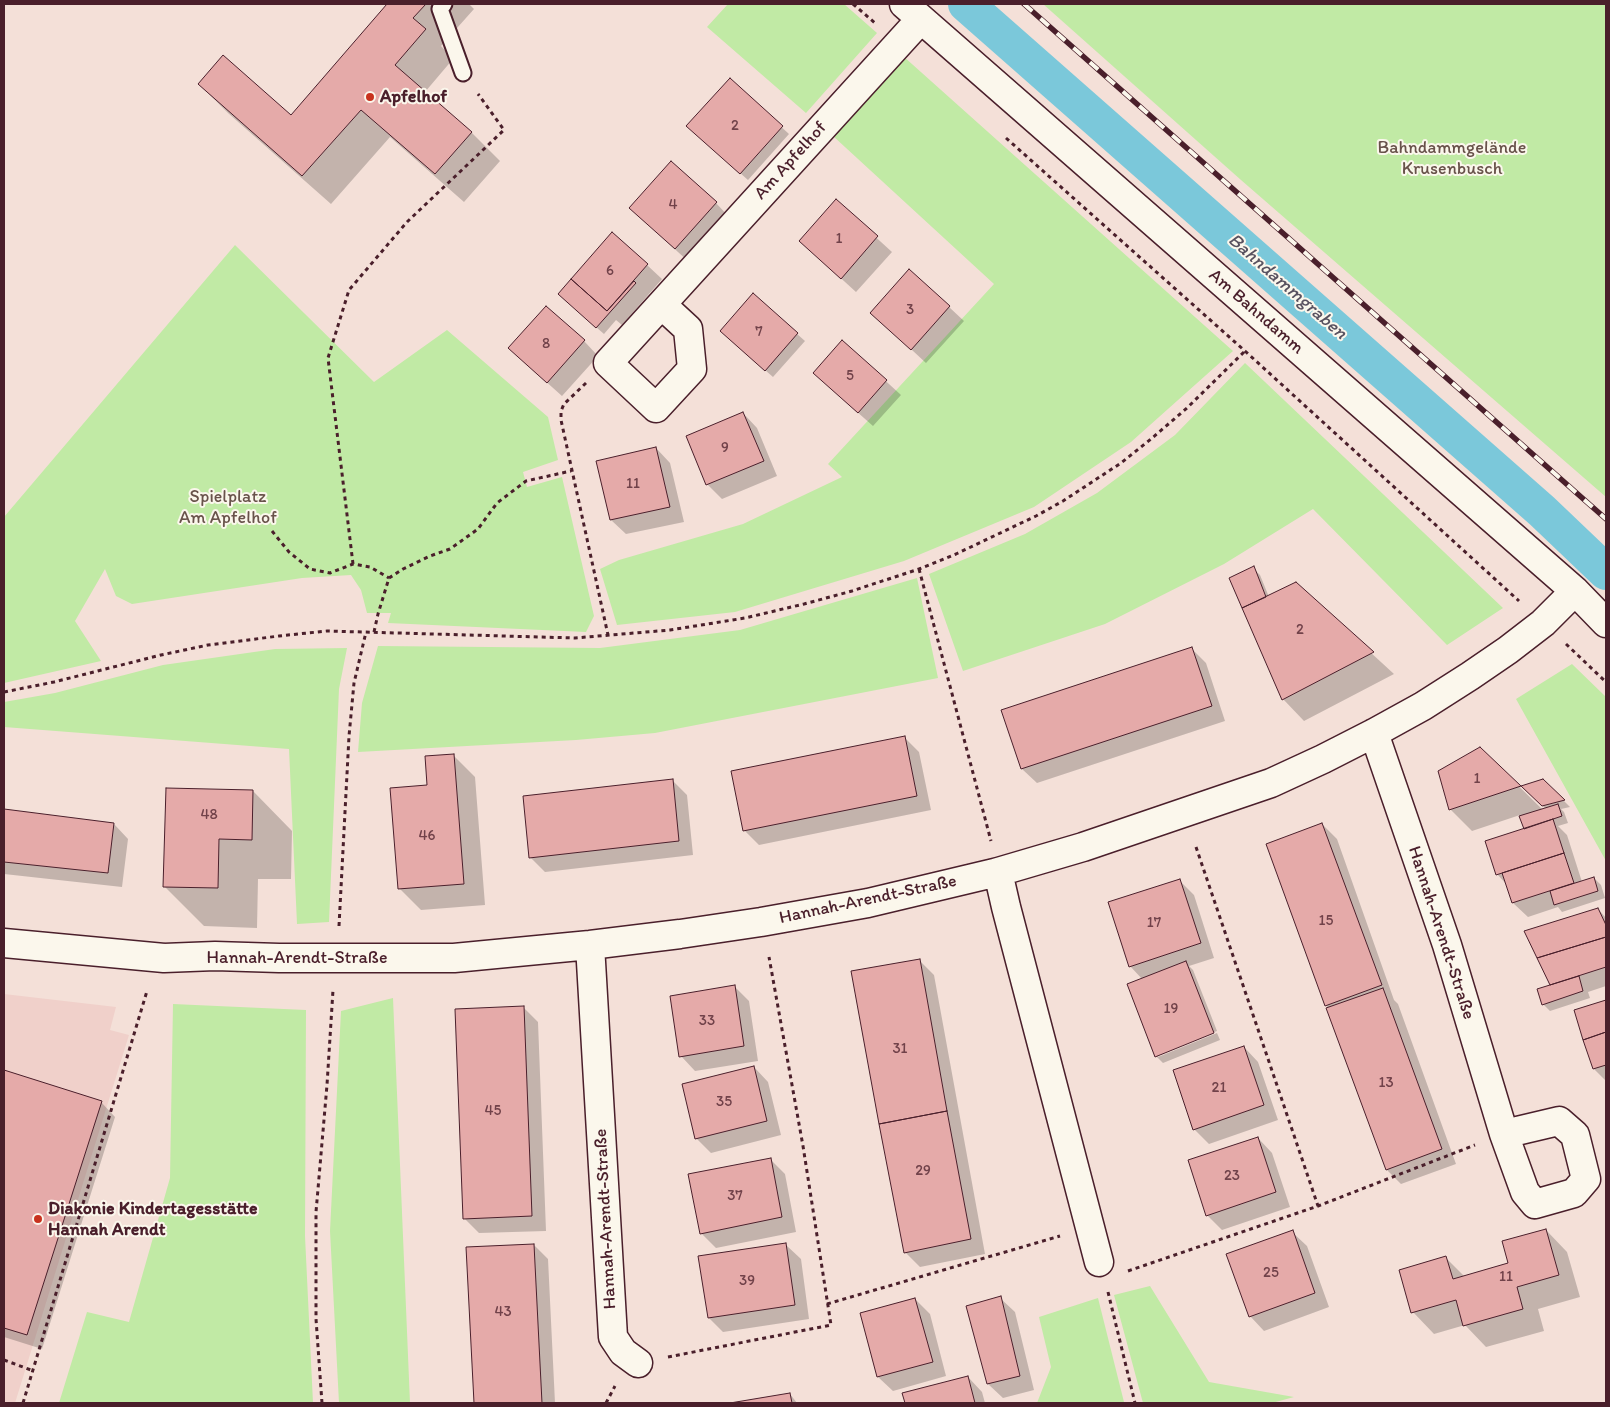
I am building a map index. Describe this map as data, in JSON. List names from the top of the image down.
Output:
{
  "streets": {
    "street": ["Am Apfelhof", "Am Bahndamm", "Hannah-Arendt-Straße"]
  },
  "crossings": [
    ["Am Apfelhof", "Am Bahndamm"],
    ["Am Bahndamm", "Hannah-Arendt-Straße"]
  ],
  "water": ["Bahndammgraben"],
  "parks": ["Bahndammgelände Krusenbusch", "Spielplatz Am Apfelhof"],
  "places": ["Apfelhof", "Diakonie Kindertagesstätte Hannah Arendt"],
  "house_numbers": [
    "2",
    "4",
    "1",
    "6",
    "3",
    "7",
    "8",
    "5",
    "9",
    "11",
    "2",
    "1",
    "48",
    "46",
    "15",
    "17",
    "19",
    "33",
    "31",
    "13",
    "21",
    "35",
    "45",
    "29",
    "23",
    "37",
    "25",
    "11",
    "39",
    "43"
  ]
}
